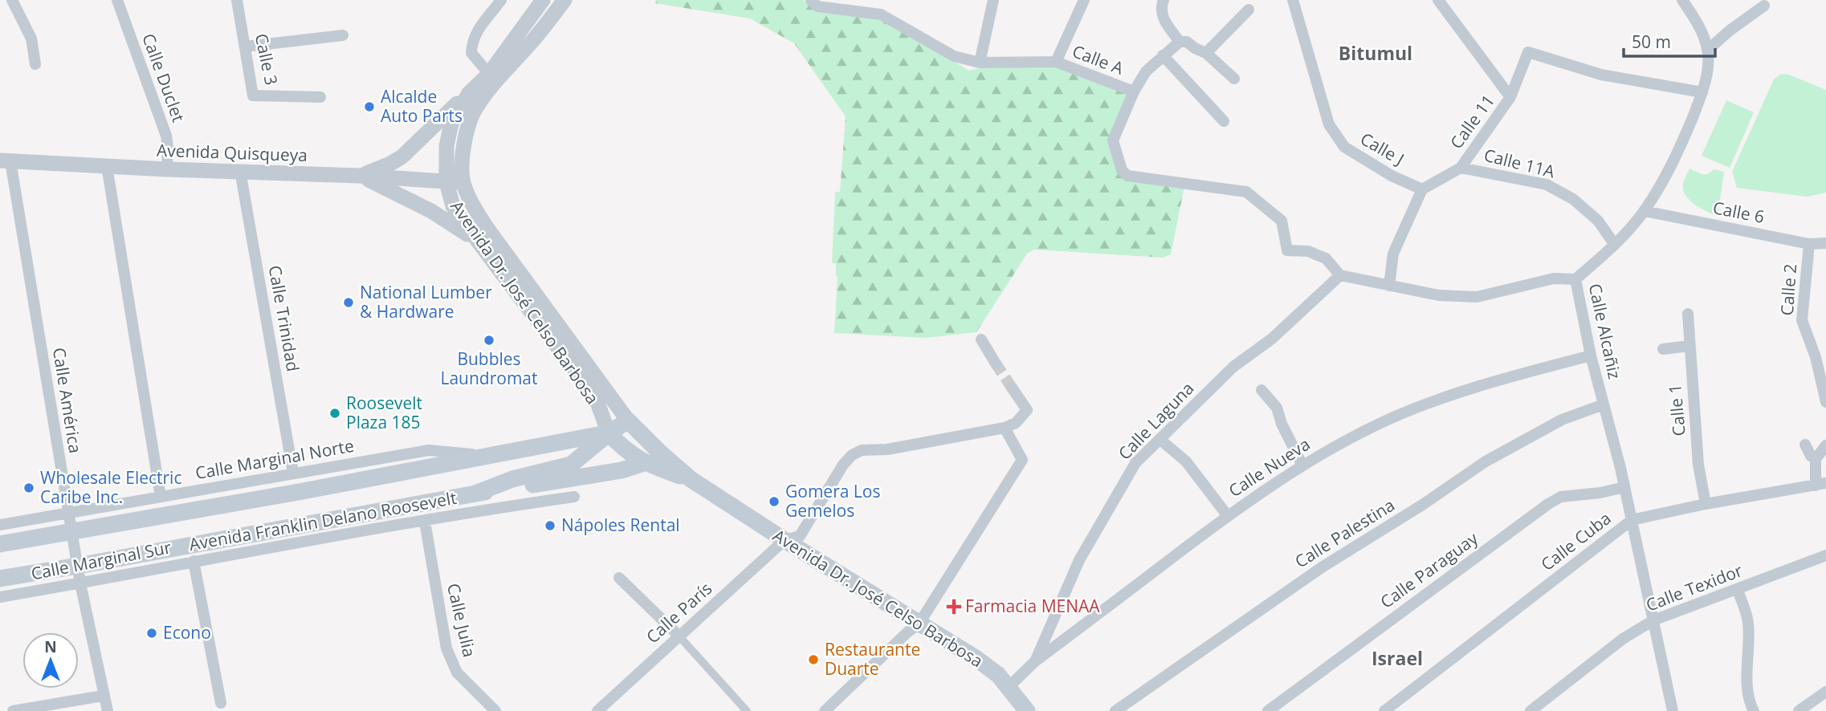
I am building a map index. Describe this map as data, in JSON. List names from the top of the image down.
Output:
{
  "streets": {
    "main road": ["Avenida Dr. José Celso Barbosa", "Avenida Franklin Delano Roosevelt"],
    "street": [
      "Calle 3",
      "Calle A",
      "Calle Duclet",
      "Calle 11",
      "Calle J",
      "Avenida Quisqueya",
      "Calle 11A",
      "Calle 6",
      "Calle 2",
      "Calle Trinidad",
      "Calle Alcañiz",
      "Calle América",
      "Calle 1",
      "Calle Laguna",
      "Calle Marginal Norte",
      "Calle Nueva",
      "Calle Palestina",
      "Calle Cuba",
      "Calle Marginal Sur",
      "Calle Paraguay",
      "Calle Texidor",
      "Calle París",
      "Calle Julia"
    ]
  },
  "crossings": [
    ["Calle A", "Calle Laguna"],
    ["Calle Duclet", "Avenida Quisqueya"],
    ["Calle 11", "Calle J"],
    ["Calle 11", "Calle 11A"],
    ["Calle 11", "Calle Alcañiz"],
    ["Avenida Quisqueya", "Avenida Dr. José Celso Barbosa"],
    ["Avenida Quisqueya", "Calle Trinidad"],
    ["Avenida Quisqueya", "Calle América"],
    ["Calle 11A", "Calle Alcañiz"],
    ["Calle 6", "Calle 2"],
    ["Calle 6", "Calle Alcañiz"],
    ["Avenida Dr. José Celso Barbosa", "Calle Nueva"],
    ["Avenida Dr. José Celso Barbosa", "Avenida Franklin Delano Roosevelt"],
    ["Avenida Dr. José Celso Barbosa", "Calle París"],
    ["Calle Trinidad", "Calle Marginal Norte"],
    ["Calle Alcañiz", "Calle Nueva"],
    ["Calle Alcañiz", "Calle Palestina"],
    ["Calle Alcañiz", "Calle Cuba"],
    ["Calle Alcañiz", "Calle Paraguay"],
    ["Calle Alcañiz", "Calle Texidor"],
    ["Calle América", "Calle Marginal Norte"],
    ["Calle América", "Avenida Franklin Delano Roosevelt"],
    ["Calle América", "Calle Marginal Sur"],
    ["Calle 1", "Calle Cuba"],
    ["Calle Laguna", "Calle Nueva"],
    ["Calle Marginal Norte", "Avenida Franklin Delano Roosevelt"],
    ["Avenida Franklin Delano Roosevelt", "Calle Marginal Sur"],
    ["Calle Marginal Sur", "Calle Julia"]
  ],
  "districts": ["Bitumul", "Israel"],
  "places": {
    "other": [
      "Alcalde Auto Parts",
      "National Lumber & Hardware",
      "Bubbles Laundromat",
      "Roosevelt Plaza 185",
      "Wholesale Electric Caribe Inc.",
      "Gomera Los Gemelos",
      "Nápoles Rental",
      "Econo",
      "Restaurante Duarte"
    ],
    "health": ["Farmacia MENAA"]
  },
  "scale_bar": "50 m",
  "north": "top"
}
